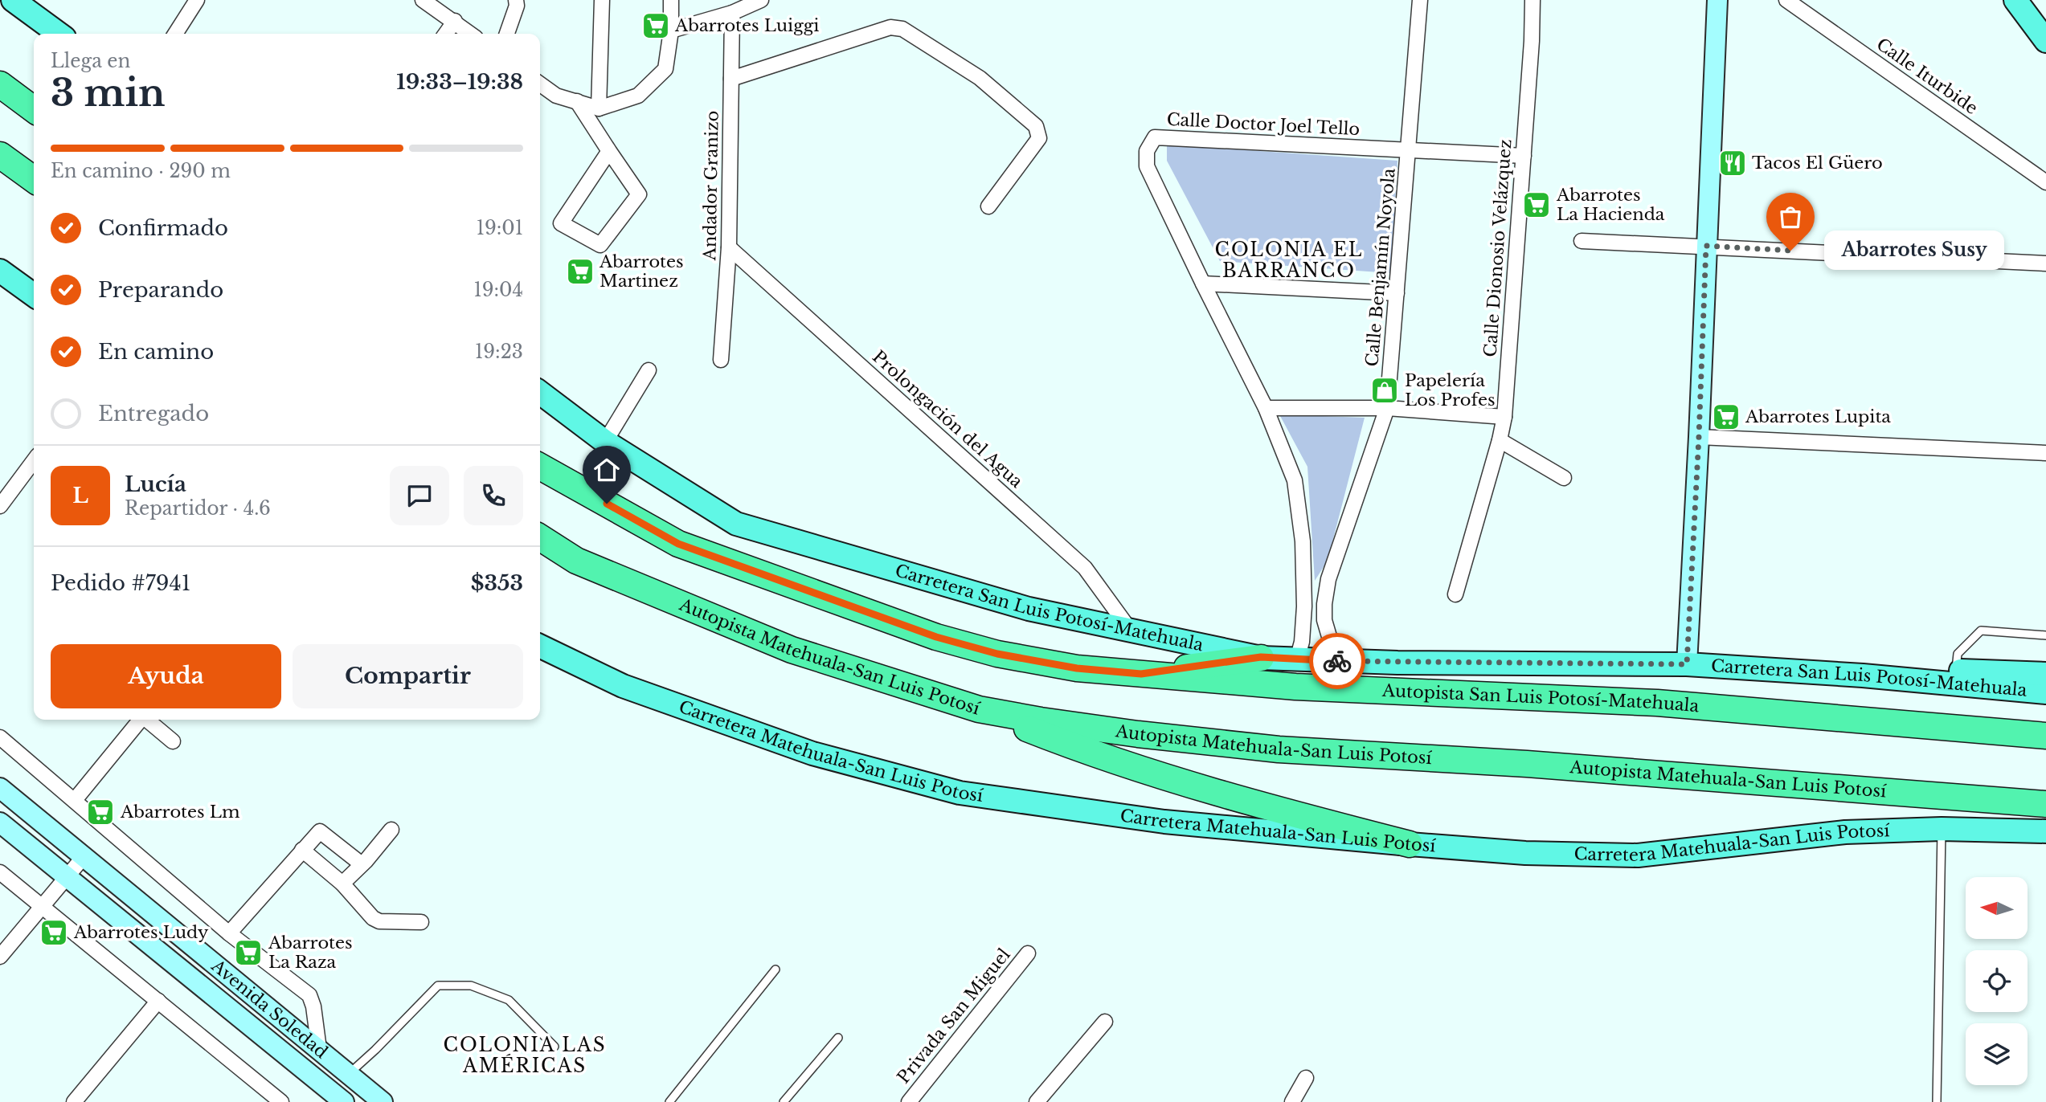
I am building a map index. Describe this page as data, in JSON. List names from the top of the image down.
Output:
{
  "streets": {
    "highway": ["Autopista Matehuala-San Luis Potosí", "Autopista San Luis Potosí-Matehuala"],
    "main road": ["Carretera San Luis Potosí-Matehuala", "Carretera Matehuala-San Luis Potosí"],
    "street": [
      "Calle Iturbide",
      "Calle Doctor Joel Tello",
      "Andador Granizo",
      "Calle Dionosio Velázquez",
      "Calle Benjamín Noyola",
      "Prolongación del Agua",
      "Avenida Soledad",
      "Privada San Miguel"
    ]
  },
  "crossings": [
    ["Calle Doctor Joel Tello", "Calle Dionosio Velázquez"],
    ["Calle Doctor Joel Tello", "Calle Benjamín Noyola"],
    ["Calle Doctor Joel Tello", "Carretera San Luis Potosí-Matehuala"],
    ["Andador Granizo", "Prolongación del Agua"],
    ["Calle Benjamín Noyola", "Carretera San Luis Potosí-Matehuala"],
    ["Prolongación del Agua", "Carretera San Luis Potosí-Matehuala"]
  ],
  "districts": ["COLONIA EL BARRANCO", "COLONIA LAS AMÉRICAS"],
  "places": {
    "supermarket": [
      "Abarrotes Luiggi",
      "Abarrotes La Hacienda",
      "Abarrotes Martinez",
      "Abarrotes Lupita",
      "Abarrotes Lm",
      "Abarrotes Ludy",
      "Abarrotes La Raza"
    ],
    "restaurant": ["Tacos El Güero"],
    "other": ["Abarrotes Susy"],
    "shop": ["Papelería Los Profes"]
  },
  "north": "left",
  "page": {
    "heading": ["3 min", "Llega en", "19:33–19:38"],
    "panel": [
      "Lucía",
      "Repartidor · 4.6",
      "Pedido #7941",
      "$353"
    ],
    "bar": "En camino · 290 m",
    "list": [
      ["Confirmado", "19:01"],
      ["Preparando", "19:04"],
      ["En camino", "19:23"],
      "Entregado"
    ],
    "bubble": "Abarrotes Susy",
    "round": "L",
    "buttons": ["Ayuda", "Compartir"]
  }
}
